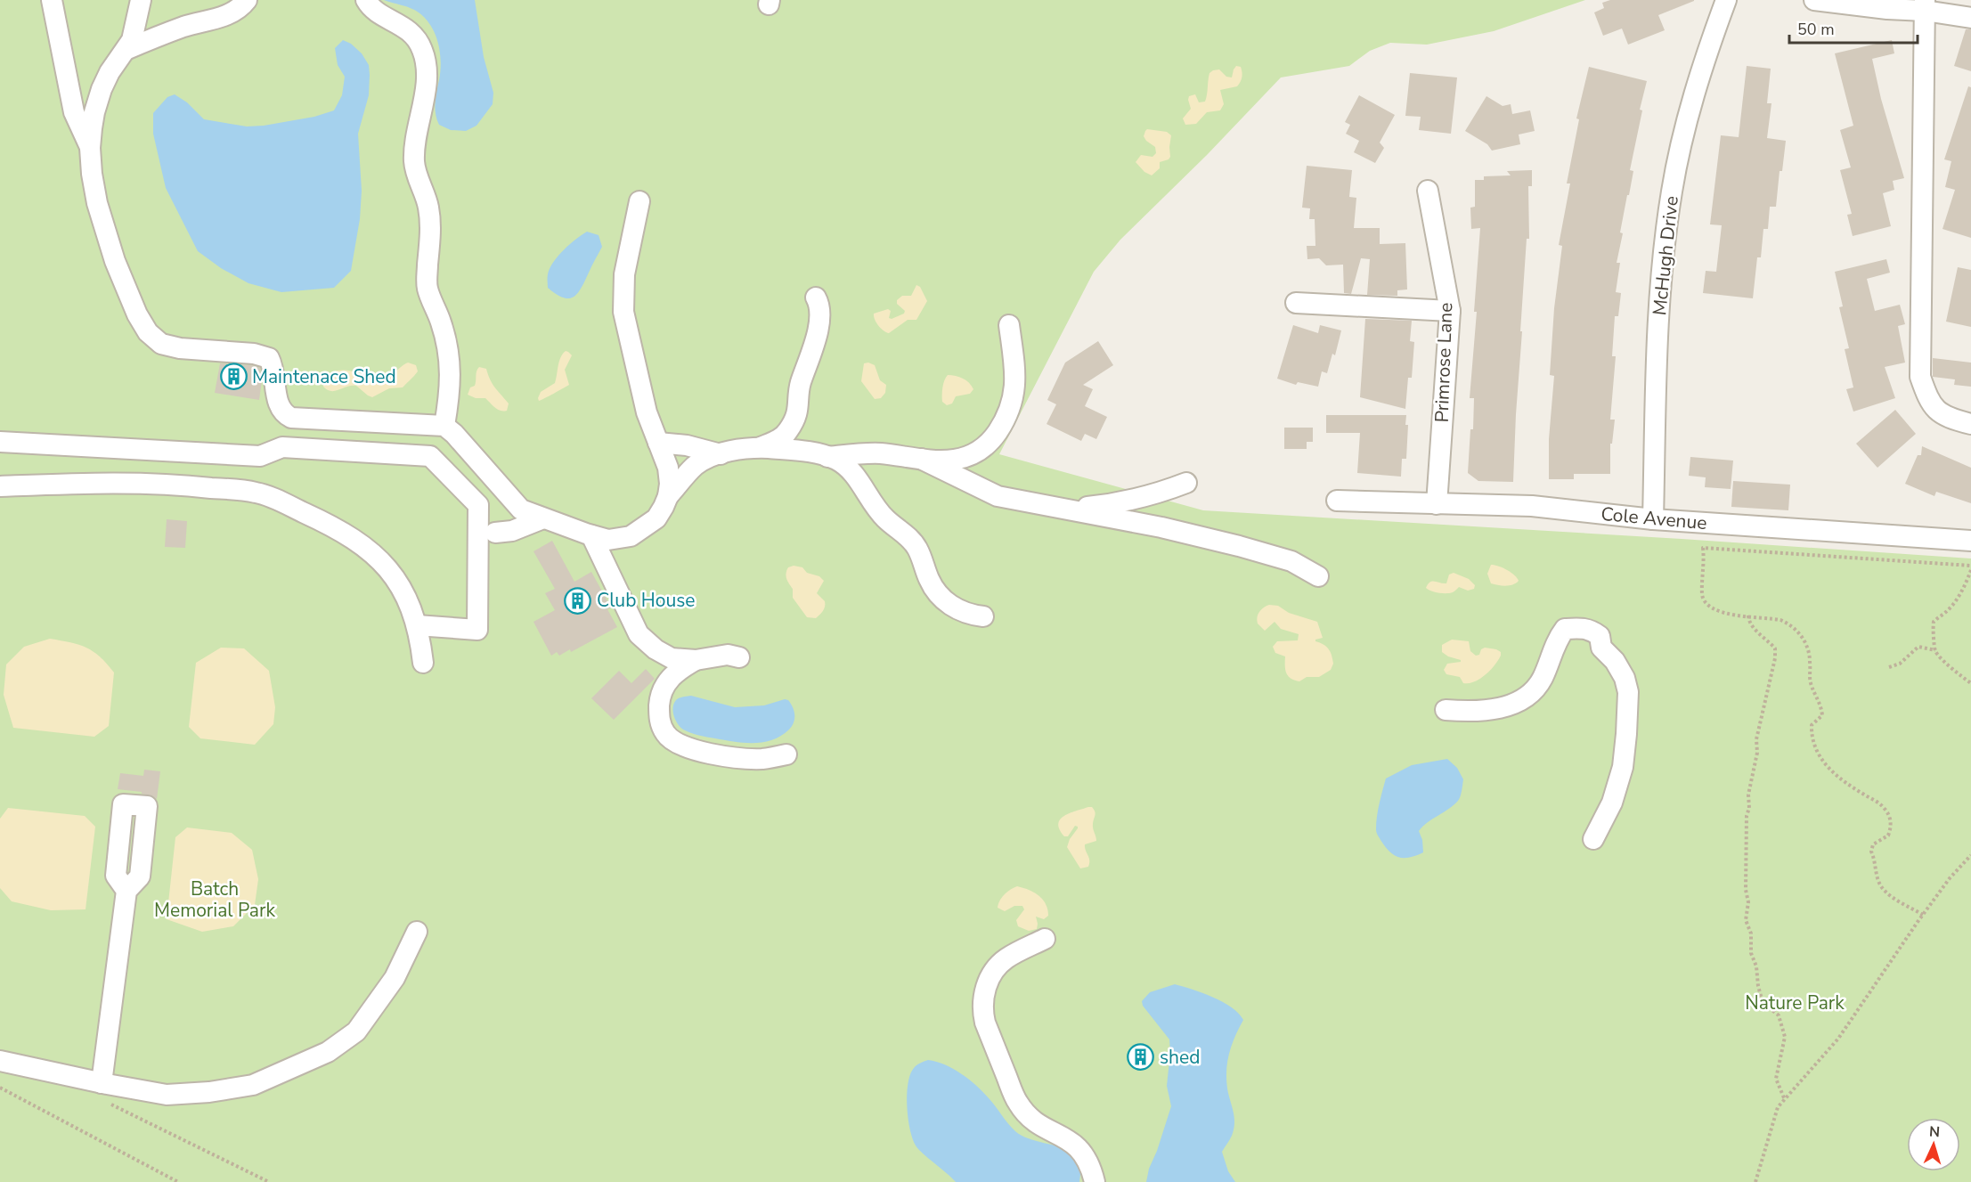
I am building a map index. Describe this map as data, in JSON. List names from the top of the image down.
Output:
{
  "streets": {
    "street": ["McHugh Drive", "Primrose Lane", "Cole Avenue"]
  },
  "crossings": [
    ["McHugh Drive", "Cole Avenue"],
    ["Primrose Lane", "Cole Avenue"]
  ],
  "parks": ["Batch Memorial Park", "Nature Park"],
  "places": {
    "building": ["Maintenace Shed", "Club House", "shed"]
  },
  "scale_bar": "50 m",
  "north": "top"
}
